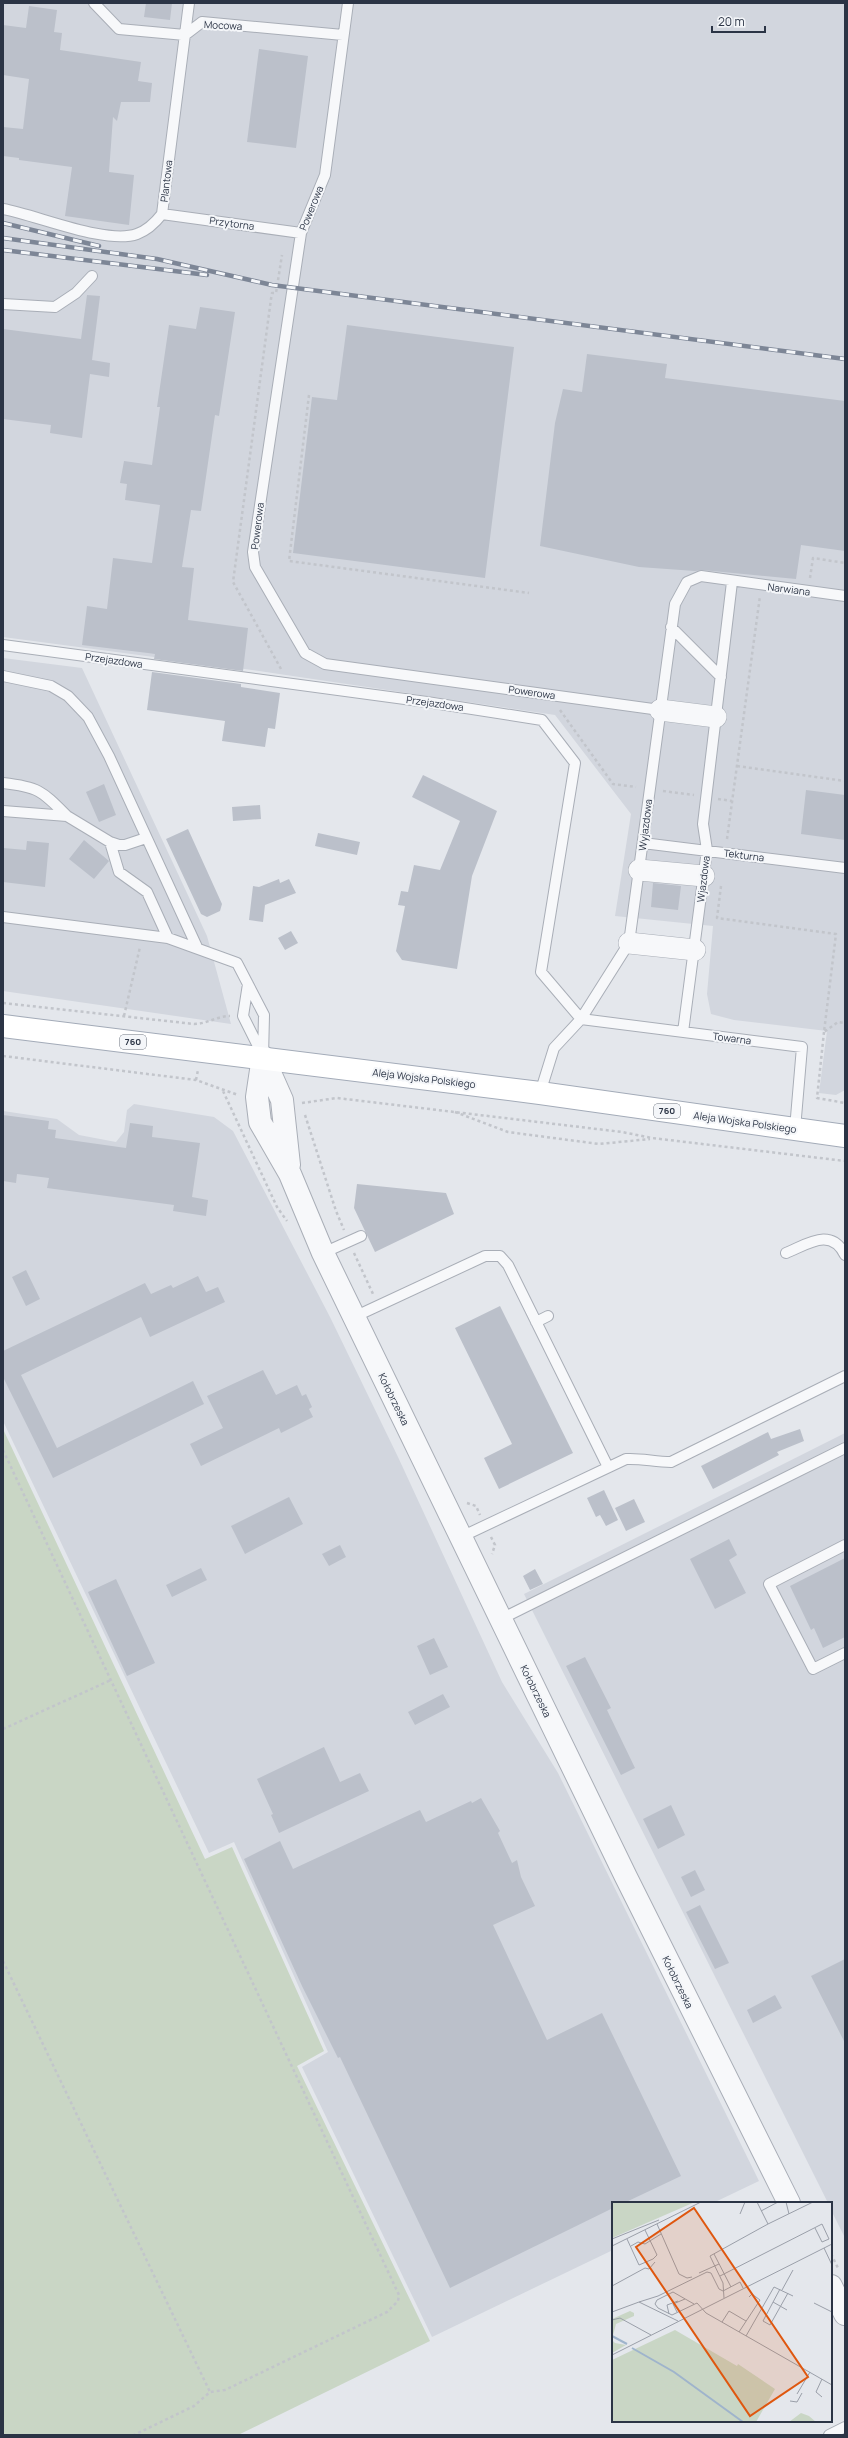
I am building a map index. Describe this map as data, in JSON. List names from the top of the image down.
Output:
{
  "streets": {
    "main road": ["760", "Aleja Wojska Polskiego"],
    "street": ["Powerowa", "Kołobrzeska"],
    "lane": [
      "Mocowa",
      "Plantowa",
      "Przytorna",
      "Narwiana",
      "Przejazdowa",
      "Wyjazdowa",
      "Tekturna",
      "Wjazdowa",
      "Towarna"
    ]
  },
  "crossings": [
    ["Mocowa", "Plantowa"],
    ["Mocowa", "Powerowa"],
    ["Plantowa", "Przytorna"],
    ["Powerowa", "Przytorna"],
    ["Powerowa", "Wyjazdowa"],
    ["Powerowa", "Wjazdowa"],
    ["Narwiana", "Wyjazdowa"],
    ["Narwiana", "Wjazdowa"],
    ["Przejazdowa", "Wyjazdowa"],
    ["Przejazdowa", "Towarna"],
    ["Wyjazdowa", "Tekturna"],
    ["Wyjazdowa", "Wjazdowa"],
    ["Wyjazdowa", "Towarna"],
    ["Wyjazdowa", "Aleja Wojska Polskiego"],
    ["Tekturna", "Wjazdowa"],
    ["Wjazdowa", "Towarna"],
    ["Towarna", "Aleja Wojska Polskiego"],
    ["Aleja Wojska Polskiego", "Kołobrzeska"]
  ],
  "scale_bar": "20 m"
}
